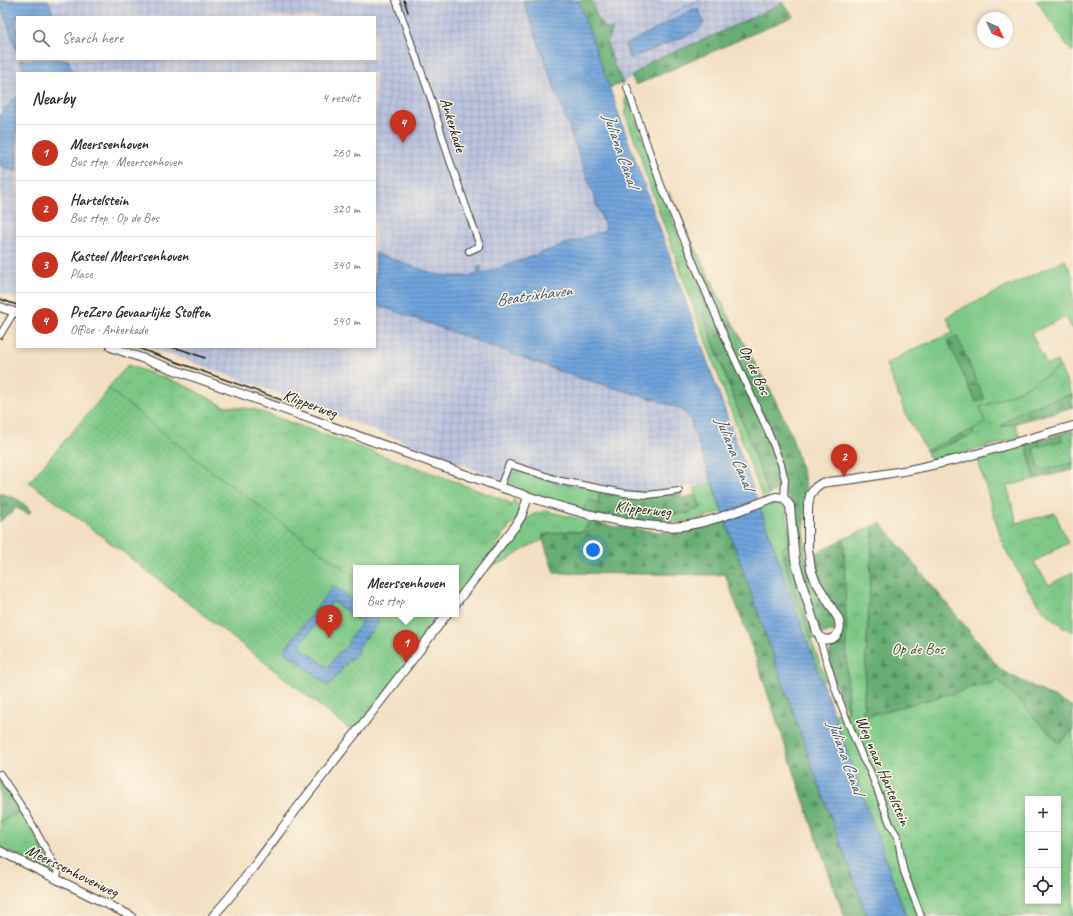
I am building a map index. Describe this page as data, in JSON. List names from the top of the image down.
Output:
{
  "streets": {
    "street": [
      "Ankerkade",
      "Op de Bos",
      "Klipperweg",
      "Weg naar Hartelstein",
      "Meerssenhovenweg"
    ]
  },
  "crossings": [
    ["Op de Bos", "Klipperweg"],
    ["Op de Bos", "Weg naar Hartelstein"]
  ],
  "water": ["Juliana Canal", "Beatrixhaven"],
  "parks": ["Op de Bos"],
  "north": "bottom right",
  "page": {
    "search": "Search here",
    "heading": ["Nearby", "4 results"],
    "pins": [
      "4",
      "2",
      "3",
      "1"
    ],
    "list": [
      {
        "mark": "1",
        "name": "Meerssenhoven",
        "note": "Bus stop · Meerssenhoven",
        "value": "260 m"
      },
      {
        "mark": "2",
        "name": "Hartelstein",
        "note": "Bus stop · Op de Bos",
        "value": "320 m"
      },
      {
        "mark": "3",
        "name": "Kasteel Meerssenhoven",
        "note": "Place",
        "value": "340 m"
      },
      {
        "mark": "4",
        "name": "PreZero Gevaarlijke Stoffen",
        "note": "Office · Ankerkade",
        "value": "540 m"
      }
    ],
    "popup": ["Meerssenhoven", "Bus stop"],
    "map_buttons": ["+", "−"]
  }
}
